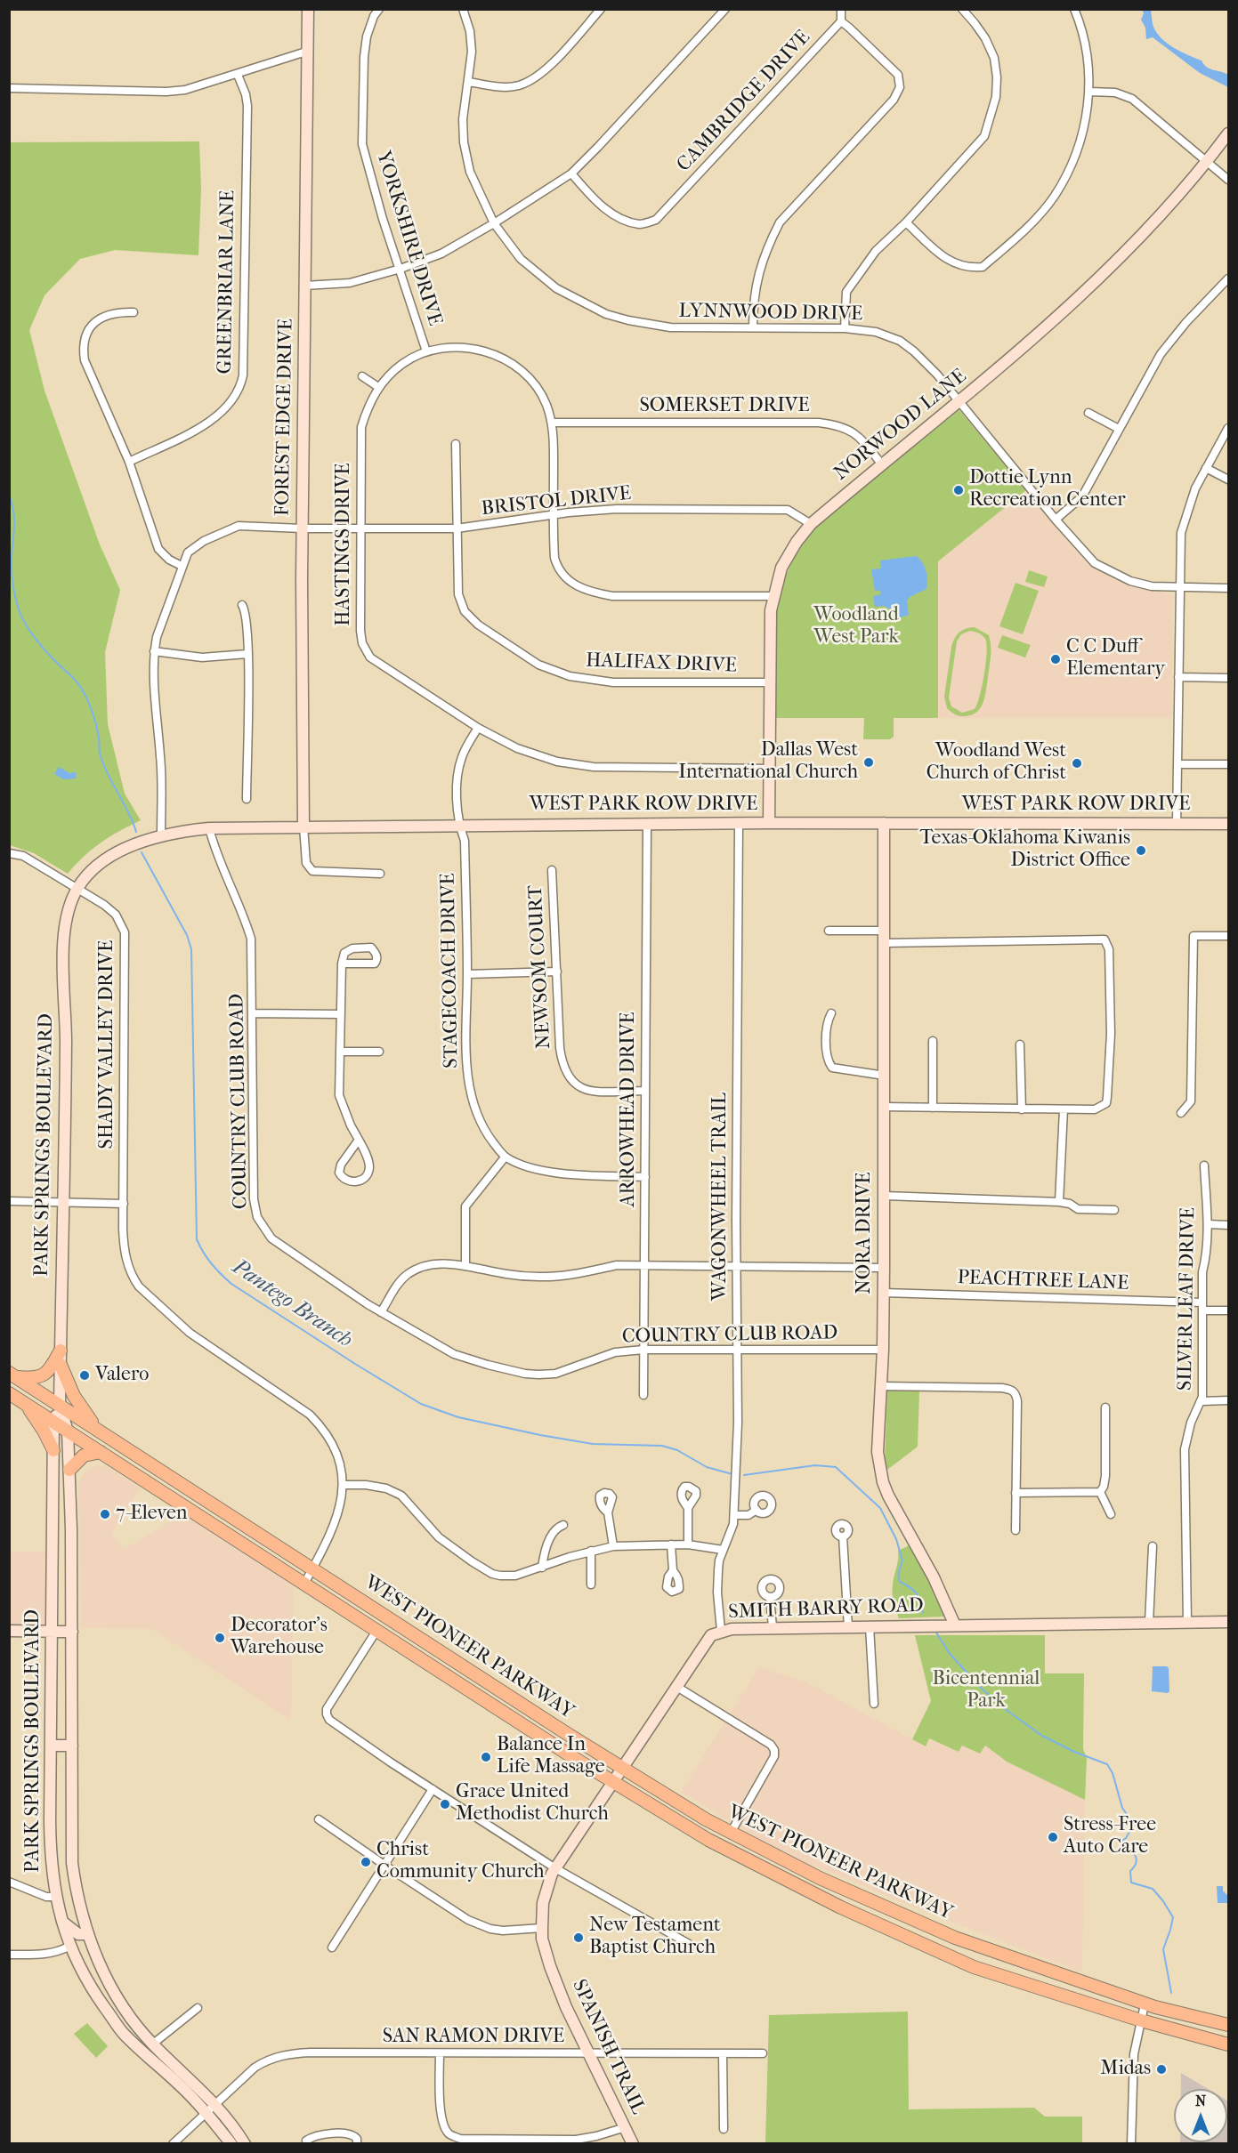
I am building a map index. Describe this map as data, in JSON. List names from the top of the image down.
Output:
{
  "streets": {
    "main road": ["WEST PIONEER PARKWAY"],
    "street": [
      "CAMBRIDGE DRIVE",
      "YORKSHIRE DRIVE",
      "GREENBRIAR LANE",
      "LYNNWOOD DRIVE",
      "SOMERSET DRIVE",
      "FOREST EDGE DRIVE",
      "NORWOOD LANE",
      "BRISTOL DRIVE",
      "HASTINGS DRIVE",
      "HALIFAX DRIVE",
      "WEST PARK ROW DRIVE",
      "NEWSOM COURT",
      "STAGECOACH DRIVE",
      "SHADY VALLEY DRIVE",
      "COUNTRY CLUB ROAD",
      "ARROWHEAD DRIVE",
      "PARK SPRINGS BOULEVARD",
      "WAGONWHEEL TRAIL",
      "NORA DRIVE",
      "PEACHTREE LANE",
      "SILVER LEAF DRIVE",
      "SMITH BARRY ROAD",
      "SAN RAMON DRIVE",
      "SPANISH TRAIL"
    ]
  },
  "crossings": [
    ["YORKSHIRE DRIVE", "HASTINGS DRIVE"],
    ["LYNNWOOD DRIVE", "NORWOOD LANE"],
    ["SOMERSET DRIVE", "NORWOOD LANE"],
    ["SOMERSET DRIVE", "HASTINGS DRIVE"],
    ["FOREST EDGE DRIVE", "BRISTOL DRIVE"],
    ["FOREST EDGE DRIVE", "WEST PARK ROW DRIVE"],
    ["NORWOOD LANE", "BRISTOL DRIVE"],
    ["NORWOOD LANE", "HASTINGS DRIVE"],
    ["NORWOOD LANE", "HALIFAX DRIVE"],
    ["NORWOOD LANE", "WEST PARK ROW DRIVE"],
    ["BRISTOL DRIVE", "HASTINGS DRIVE"],
    ["BRISTOL DRIVE", "HALIFAX DRIVE"],
    ["HASTINGS DRIVE", "STAGECOACH DRIVE"],
    ["WEST PARK ROW DRIVE", "STAGECOACH DRIVE"],
    ["WEST PARK ROW DRIVE", "SHADY VALLEY DRIVE"],
    ["WEST PARK ROW DRIVE", "COUNTRY CLUB ROAD"],
    ["WEST PARK ROW DRIVE", "ARROWHEAD DRIVE"],
    ["WEST PARK ROW DRIVE", "PARK SPRINGS BOULEVARD"],
    ["WEST PARK ROW DRIVE", "WAGONWHEEL TRAIL"],
    ["WEST PARK ROW DRIVE", "NORA DRIVE"],
    ["NEWSOM COURT", "ARROWHEAD DRIVE"],
    ["SHADY VALLEY DRIVE", "PARK SPRINGS BOULEVARD"],
    ["SHADY VALLEY DRIVE", "WEST PIONEER PARKWAY"],
    ["COUNTRY CLUB ROAD", "ARROWHEAD DRIVE"],
    ["COUNTRY CLUB ROAD", "WAGONWHEEL TRAIL"],
    ["COUNTRY CLUB ROAD", "NORA DRIVE"],
    ["PARK SPRINGS BOULEVARD", "WEST PIONEER PARKWAY"],
    ["PARK SPRINGS BOULEVARD", "SAN RAMON DRIVE"],
    ["WAGONWHEEL TRAIL", "SMITH BARRY ROAD"],
    ["NORA DRIVE", "PEACHTREE LANE"],
    ["NORA DRIVE", "SMITH BARRY ROAD"],
    ["PEACHTREE LANE", "SILVER LEAF DRIVE"],
    ["SILVER LEAF DRIVE", "SMITH BARRY ROAD"],
    ["SMITH BARRY ROAD", "WEST PIONEER PARKWAY"],
    ["SMITH BARRY ROAD", "SPANISH TRAIL"],
    ["SAN RAMON DRIVE", "SPANISH TRAIL"]
  ],
  "water": ["Pantego Branch"],
  "parks": ["Woodland West Park", "Bicentennial Park"],
  "places": [
    "Dottie Lynn Recreation Center",
    "C C Duff Elementary",
    "Dallas West International Church",
    "Woodland West Church of Christ",
    "Texas-Oklahoma Kiwanis District Office",
    "Valero",
    "7-Eleven",
    "Decorator's Warehouse",
    "Balance In Life Massage",
    "Grace United Methodist Church",
    "Stress-Free Auto Care",
    "Christ Community Church",
    "New Testament Baptist Church",
    "Midas"
  ],
  "north": "top"
}
